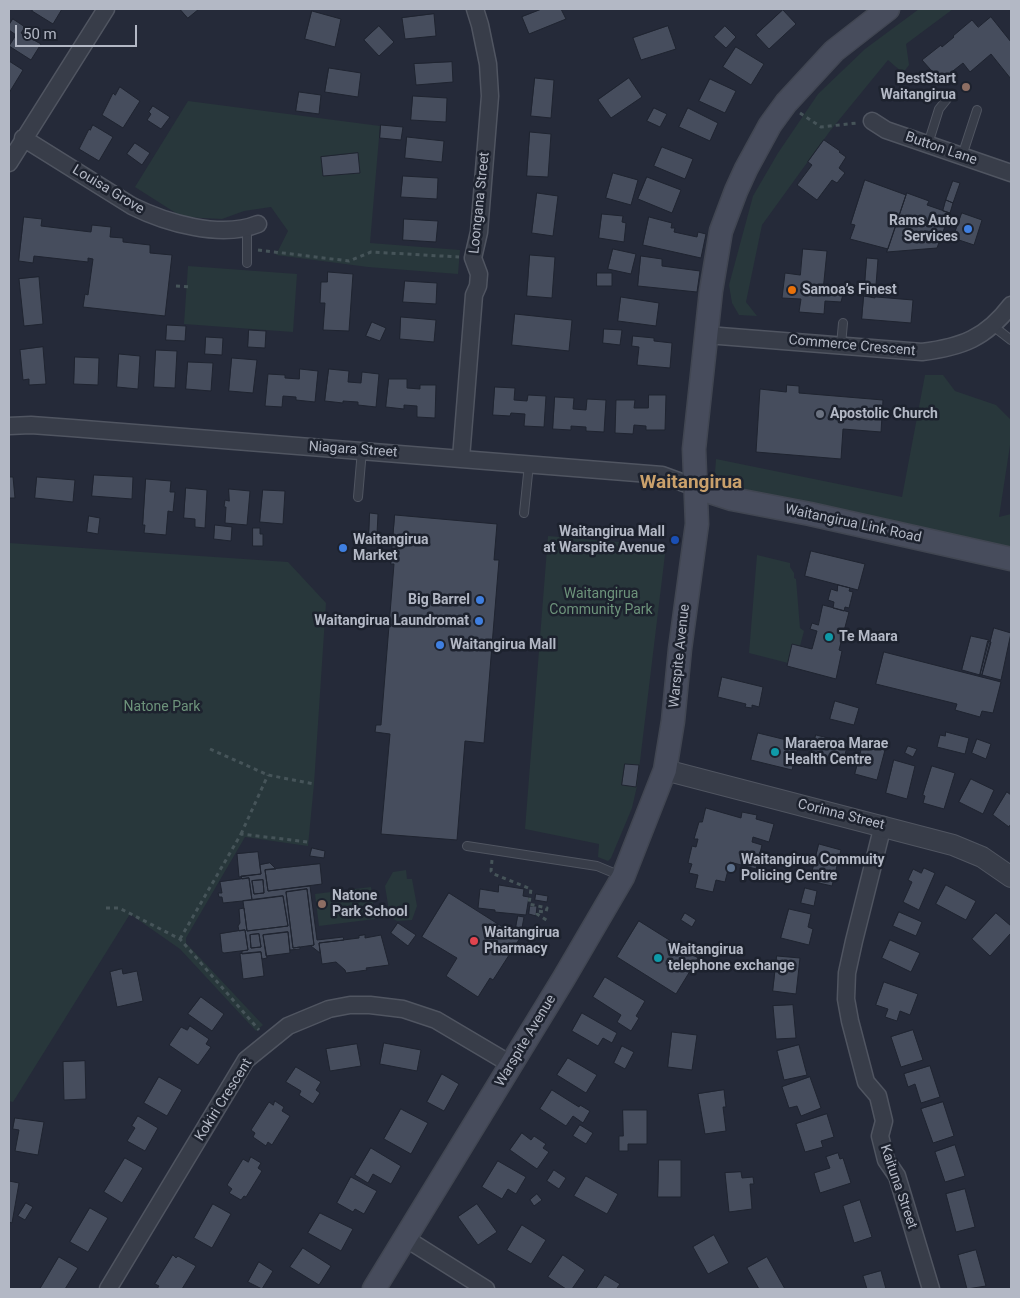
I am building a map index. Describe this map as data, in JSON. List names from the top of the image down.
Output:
{
  "streets": {
    "main road": ["Waitangirua Link Road", "Warspite Avenue"],
    "street": [
      "Button Lane",
      "Louisa Grove",
      "Loongana Street",
      "Commerce Crescent",
      "Niagara Street",
      "Corinna Street",
      "Kokiri Crescent",
      "Kaituna Street"
    ]
  },
  "crossings": [
    ["Loongana Street", "Niagara Street"],
    ["Commerce Crescent", "Warspite Avenue"],
    ["Niagara Street", "Waitangirua Link Road"],
    ["Niagara Street", "Warspite Avenue"],
    ["Waitangirua Link Road", "Warspite Avenue"],
    ["Warspite Avenue", "Corinna Street"],
    ["Warspite Avenue", "Kokiri Crescent"],
    ["Corinna Street", "Kaituna Street"]
  ],
  "districts": ["Waitangirua"],
  "parks": ["Waitangirua Community Park", "Natone Park"],
  "places": [
    "BestStart Waitangirua",
    "Rams Auto Services",
    "Samoa’s Finest",
    "Apostolic Church",
    "Waitangirua Mall at Warspite Avenue",
    "Waitangirua Market",
    "Big Barrel",
    "Waitangirua Laundromat",
    "Te Maara",
    "Waitangirua Mall",
    "Maraeroa Marae Health Centre",
    "Waitangirua Commuity Policing Centre",
    "Natone Park School",
    "Waitangirua Pharmacy",
    "Waitangirua telephone exchange"
  ],
  "scale_bar": "50 m"
}
